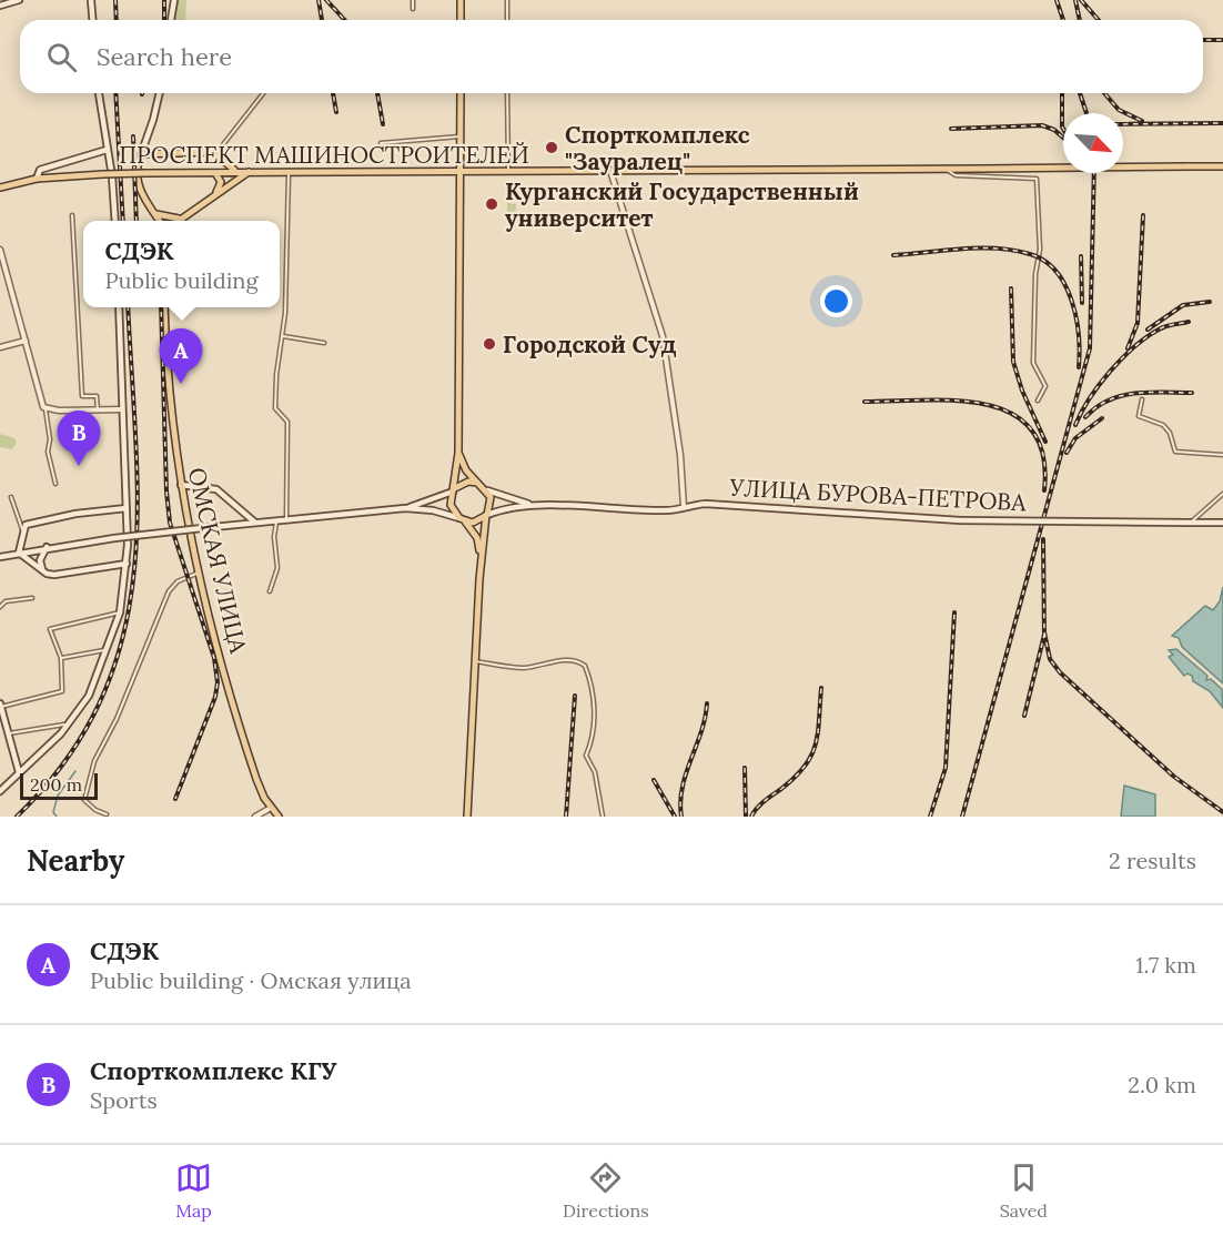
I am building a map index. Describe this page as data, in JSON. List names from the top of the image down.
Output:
{
  "streets": {
    "main road": ["ПРОСПЕКТ МАШИНОСТРОИТЕЛЕЙ", "УЛИЦА БУРОВА-ПЕТРОВА", "ОМСКАЯ УЛИЦА"]
  },
  "places": ["Спорткомплекс \"Зауралец\"", "Курганский Государственный университет", "Городской Суд"],
  "scale_bar": "200 m",
  "north": "bottom right",
  "page": {
    "search": "Search here",
    "popup": ["СДЭК", "Public building"],
    "pins": ["A", "B"],
    "scale": "200 m",
    "heading": ["Nearby", "2 results"],
    "list": [
      {
        "mark": "A",
        "name": "СДЭК",
        "note": "Public building · Омская улица",
        "value": "1.7 km"
      },
      {
        "mark": "B",
        "name": "Спорткомплекс КГУ",
        "note": "Sports",
        "value": "2.0 km"
      }
    ],
    "nav": ["Map", "Directions", "Saved"]
  }
}
